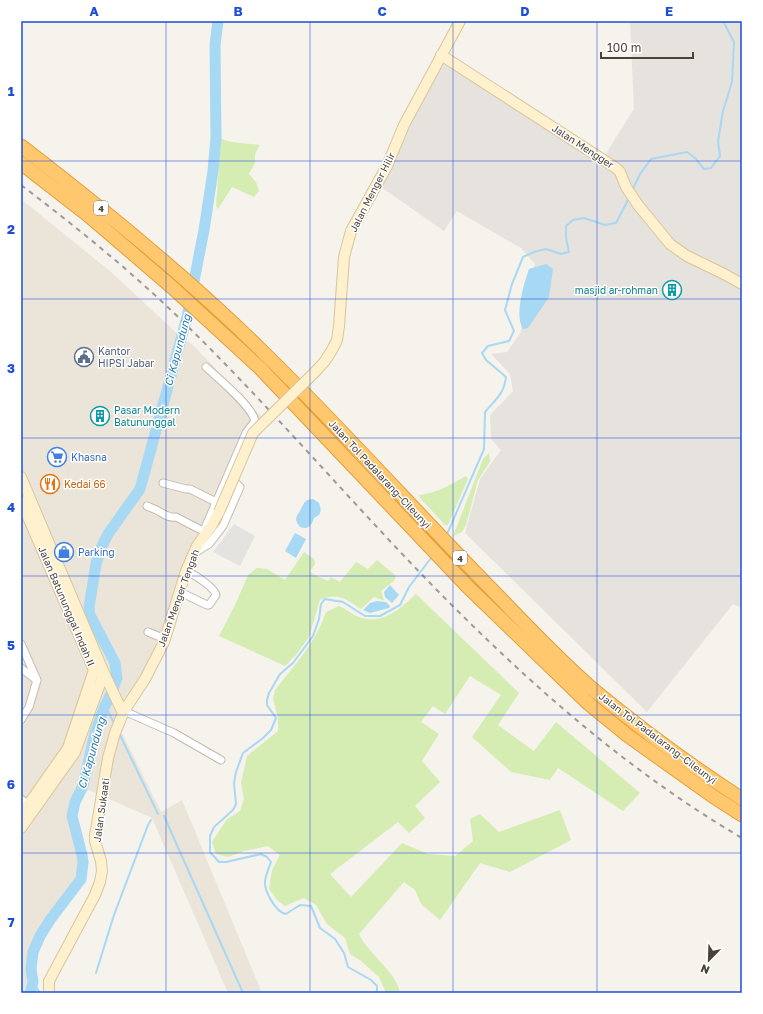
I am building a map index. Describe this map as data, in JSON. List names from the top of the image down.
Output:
{
  "streets": {
    "highway": ["4", "Jalan Tol Padalarang–Cileunyi"],
    "street": [
      "Jalan Mengger",
      "Jalan Menger Hilir",
      "Jalan Menger Tengah",
      "Jalan Batununggal Indah II",
      "Jalan Sukaati"
    ]
  },
  "crossings": [
    ["Jalan Mengger", "Jalan Menger Hilir"],
    ["Jalan Menger Hilir", "Jalan Menger Tengah"],
    ["Jalan Menger Tengah", "Jalan Sukaati"]
  ],
  "water": ["Ci Kapundung"],
  "places": {
    "building": ["masjid ar-rohman", "Pasar Modern Batununggal"],
    "public building": ["Kantor HIPSI Jabar"],
    "supermarket": ["Khasna"],
    "restaurant": ["Kedai 66"],
    "shop": ["Parking"]
  },
  "scale_bar": "100 m",
  "north": "bottom left",
  "grid": {
    "columns": [
      "A",
      "B",
      "C",
      "D",
      "E"
    ],
    "rows": [
      "1",
      "2",
      "3",
      "4",
      "5",
      "6",
      "7"
    ]
  }
}
